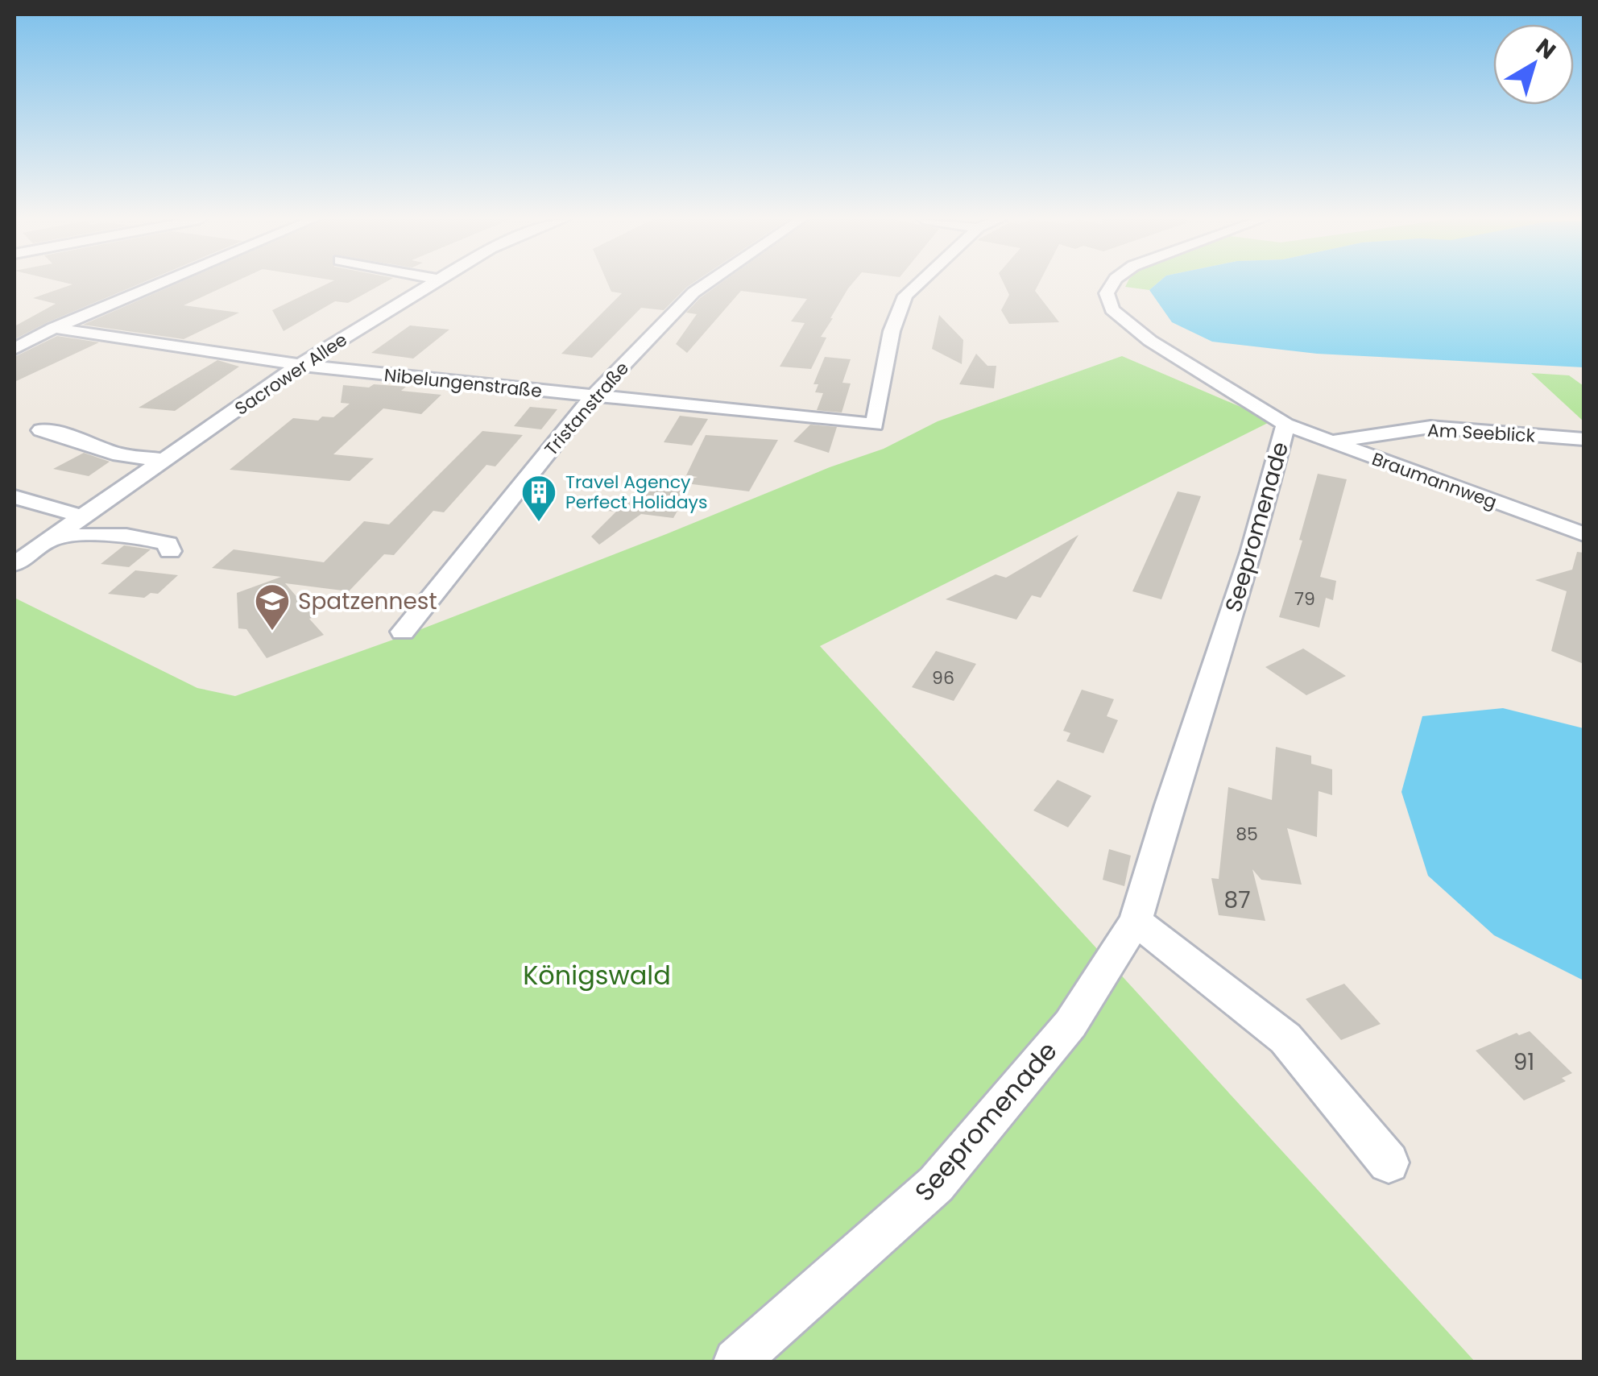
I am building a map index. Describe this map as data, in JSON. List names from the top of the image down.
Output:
{
  "streets": {
    "street": [
      "Sacrower Allee",
      "Nibelungenstraße",
      "Tristanstraße",
      "Am Seeblick",
      "Braumannweg",
      "Seepromenade"
    ]
  },
  "crossings": [
    ["Sacrower Allee", "Nibelungenstraße"],
    ["Nibelungenstraße", "Tristanstraße"],
    ["Am Seeblick", "Braumannweg"],
    ["Braumannweg", "Seepromenade"]
  ],
  "parks": ["Königswald"],
  "places": {
    "building": ["Travel Agency Perfect Holidays"],
    "school or university": ["Spatzennest"]
  },
  "house_numbers": [
    "79",
    "96",
    "85",
    "87",
    "91"
  ],
  "north": "top right"
}
